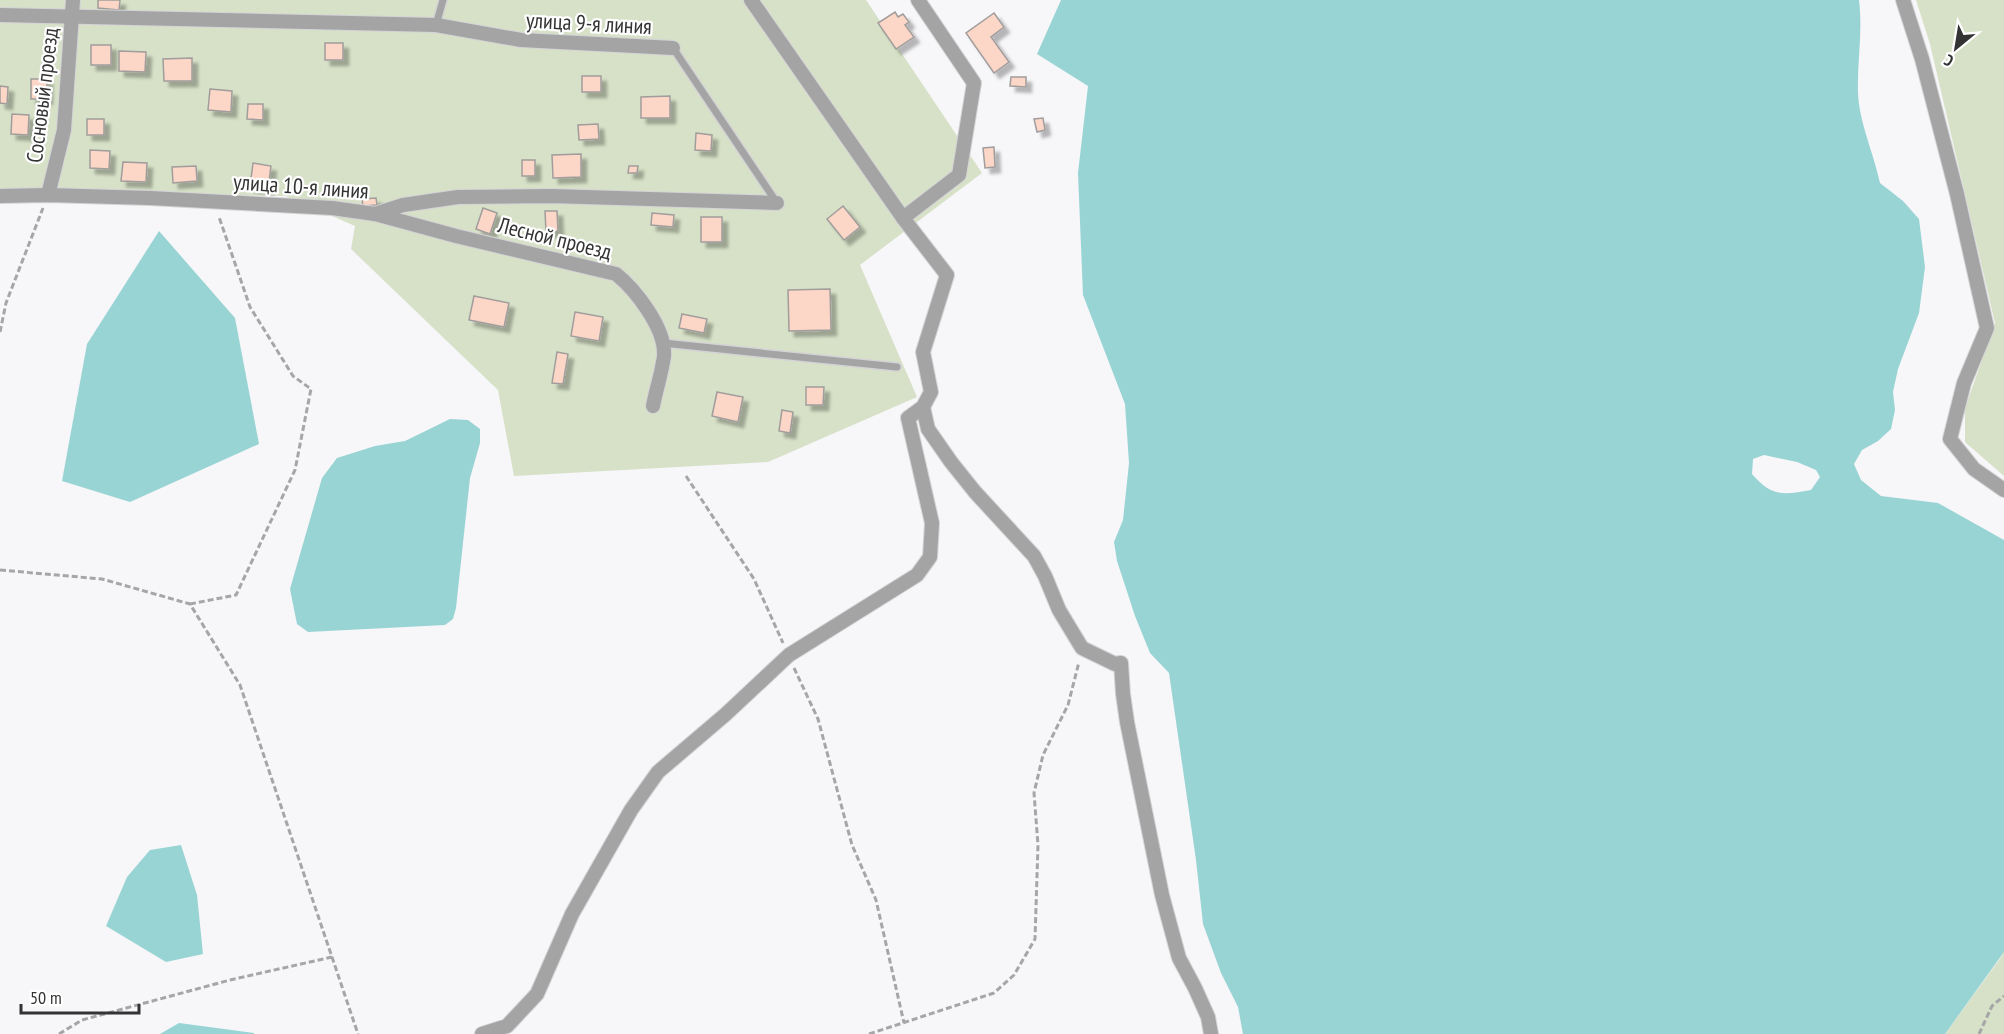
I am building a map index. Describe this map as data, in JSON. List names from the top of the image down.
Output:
{
  "streets": {
    "street": [
      "улица 9-я линия",
      "Сосновый проезд",
      "улица 10-я линия",
      "Лесной проезд"
    ]
  },
  "crossings": [
    ["улица 9-я линия", "Сосновый проезд"],
    ["Сосновый проезд", "улица 10-я линия"],
    ["улица 10-я линия", "Лесной проезд"]
  ],
  "scale_bar": "50 m",
  "north": "bottom left"
}
